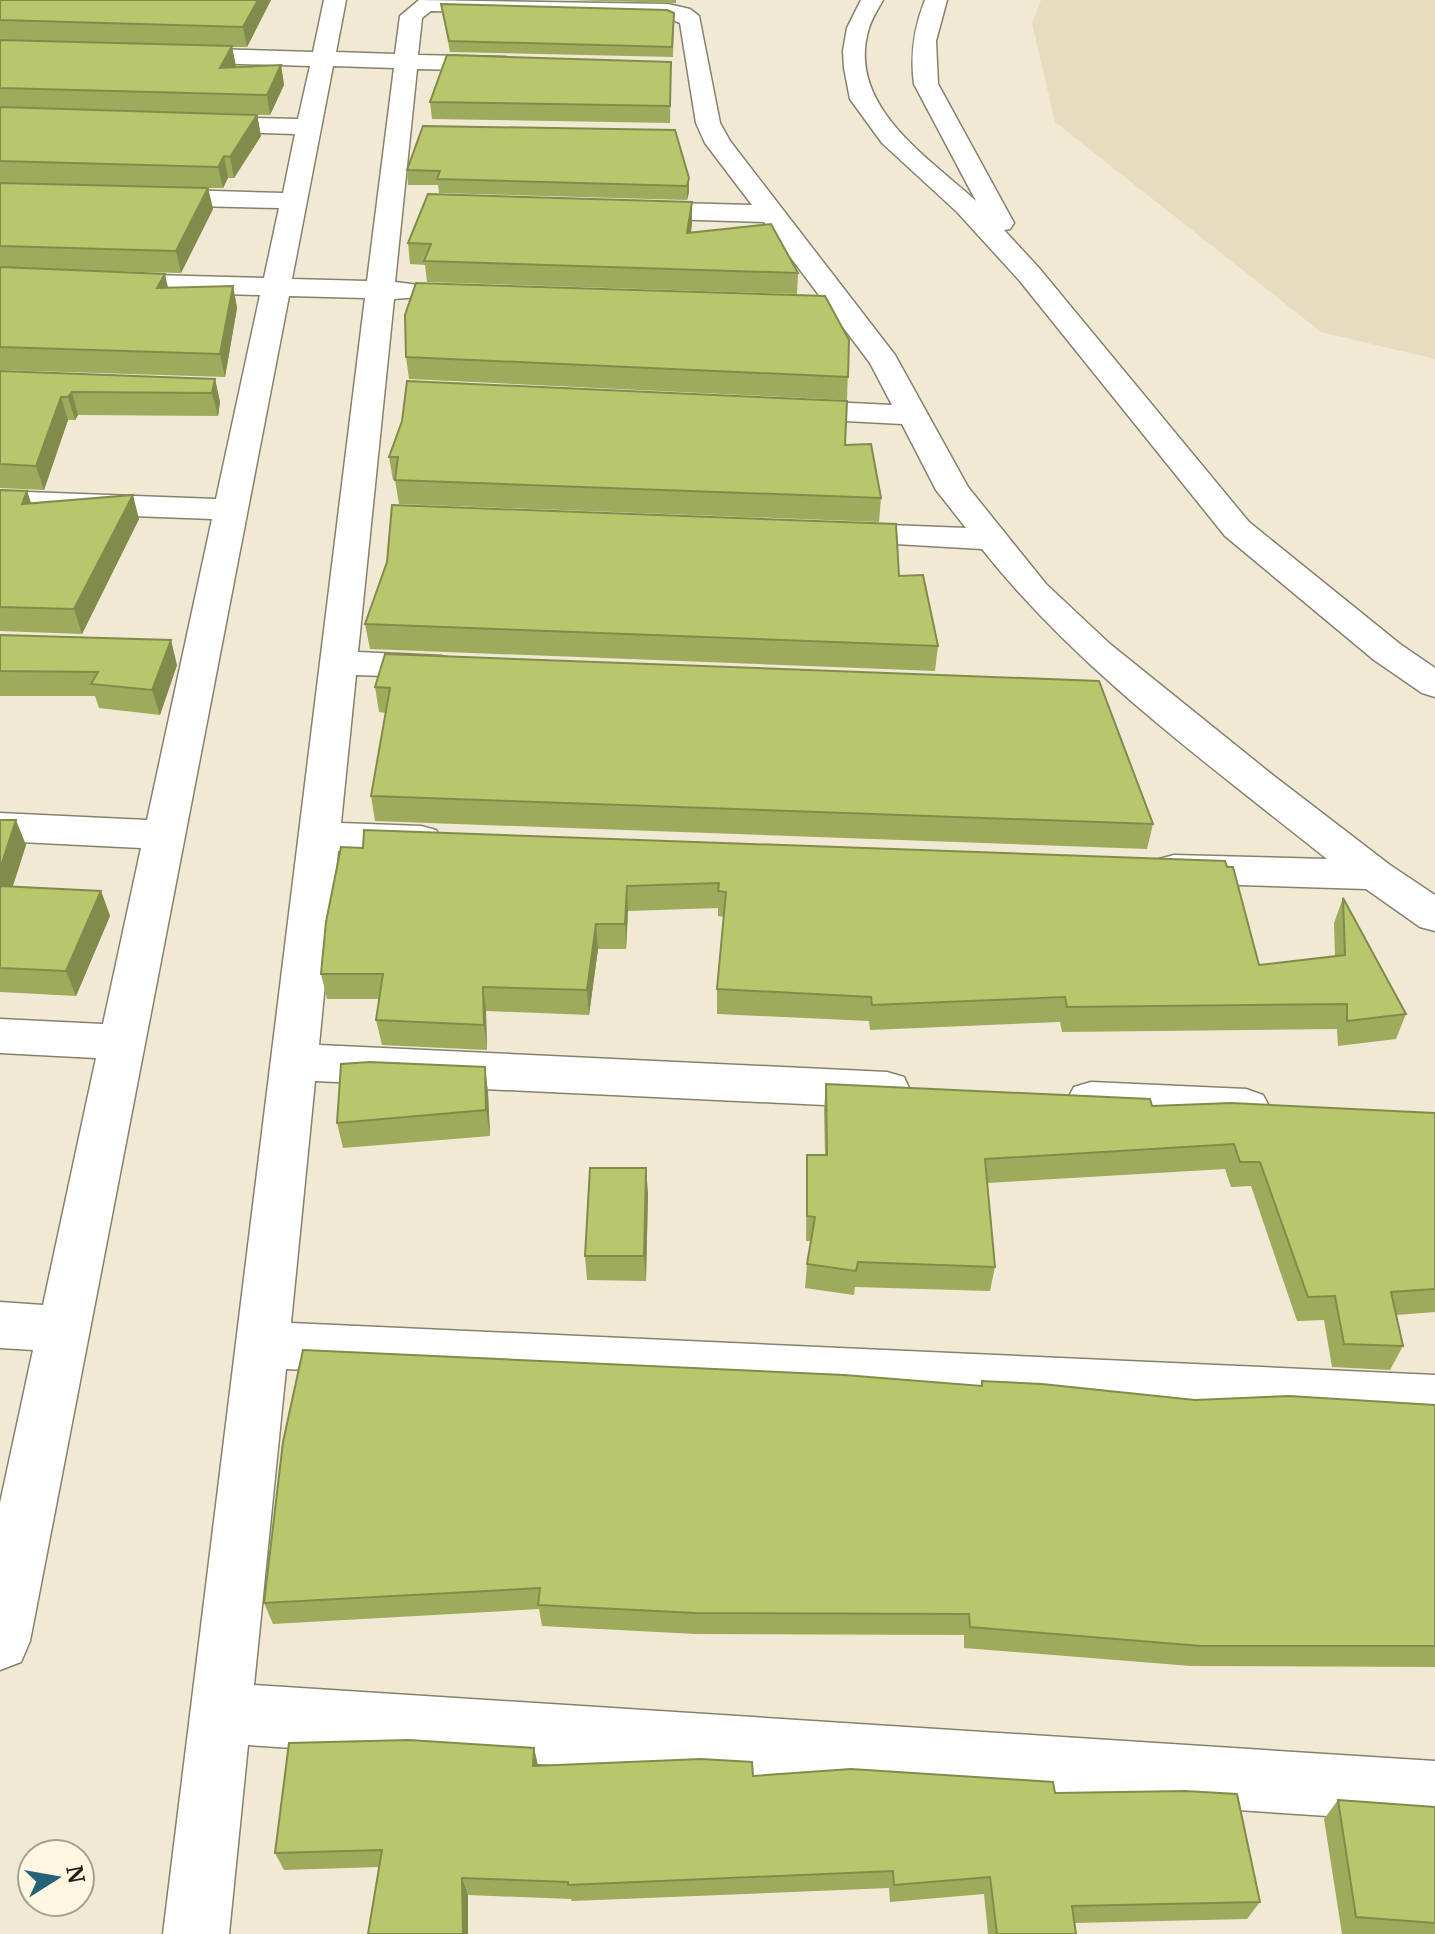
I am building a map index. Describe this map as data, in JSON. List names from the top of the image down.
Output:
{
  "north": "right"
}
